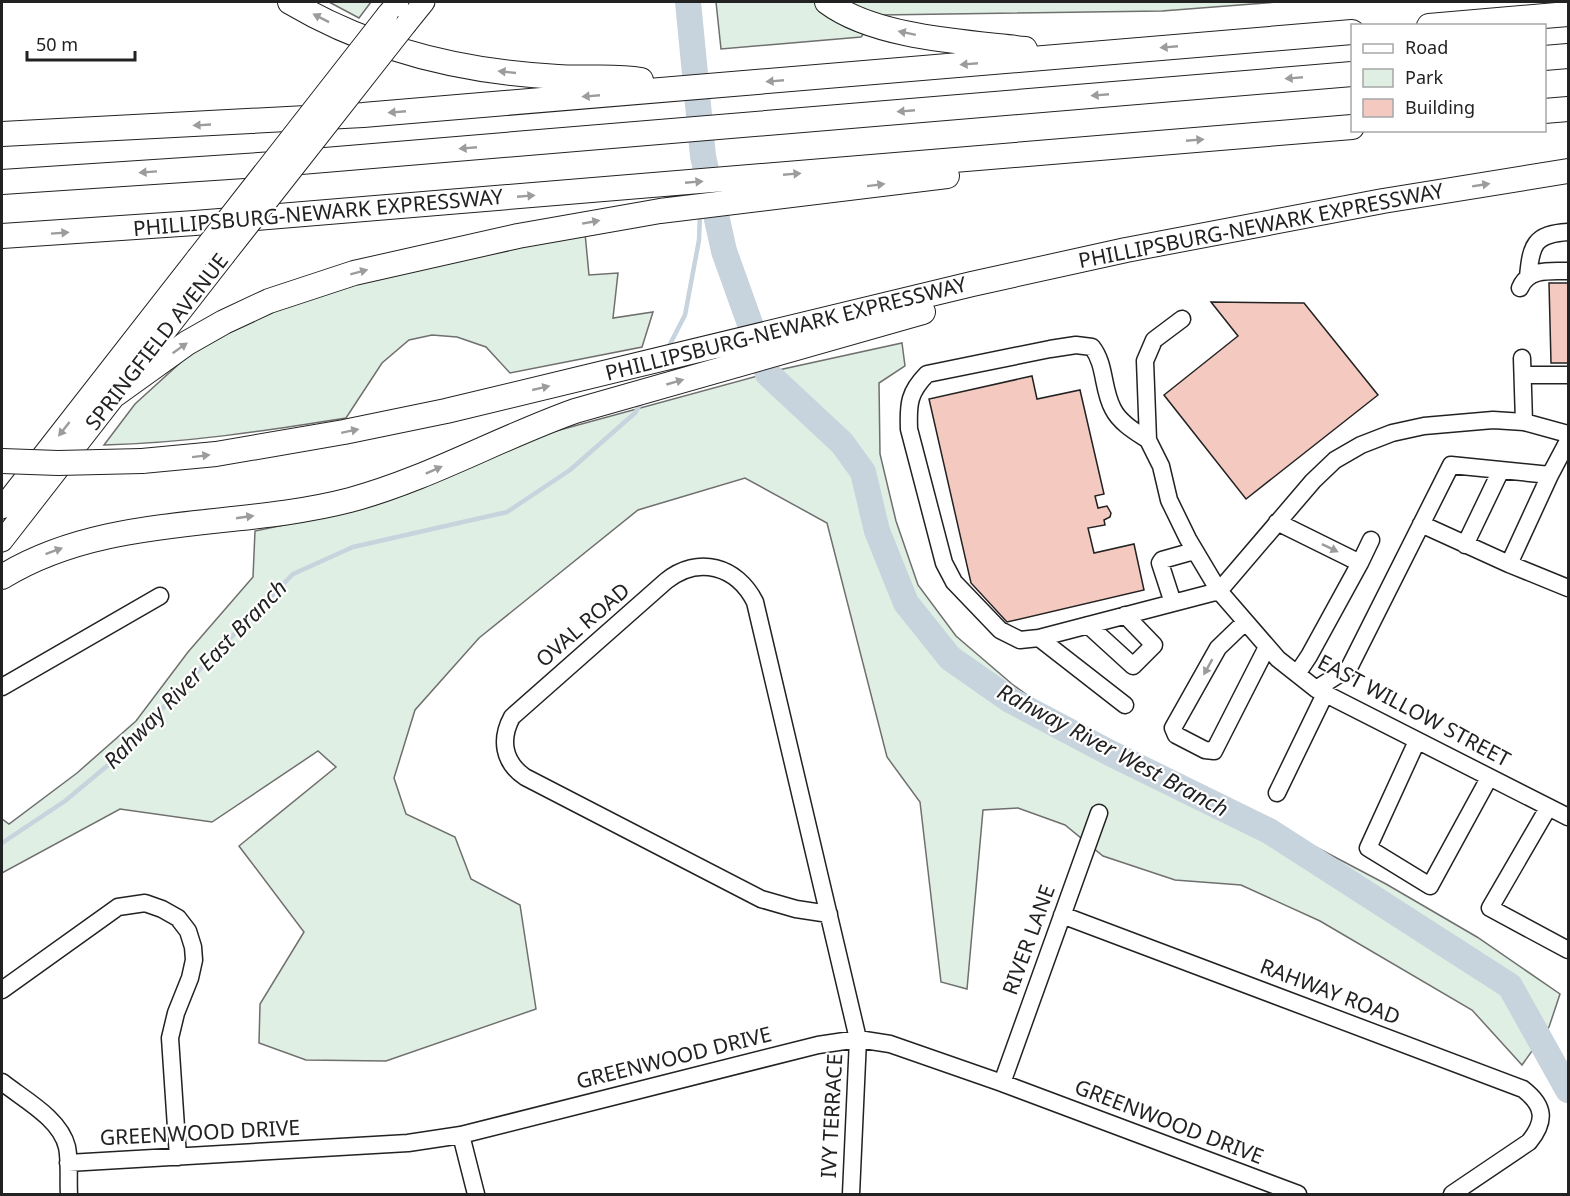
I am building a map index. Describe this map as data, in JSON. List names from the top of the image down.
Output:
{
  "streets": {
    "highway": ["PHILLIPSBURG-NEWARK EXPRESSWAY"],
    "main road": ["SPRINGFIELD AVENUE"],
    "street": [
      "OVAL ROAD",
      "EAST WILLOW STREET",
      "RIVER LANE",
      "RAHWAY ROAD",
      "GREENWOOD DRIVE",
      "IVY TERRACE"
    ]
  },
  "crossings": [
    ["OVAL ROAD", "GREENWOOD DRIVE"],
    ["OVAL ROAD", "IVY TERRACE"],
    ["RIVER LANE", "RAHWAY ROAD"],
    ["RIVER LANE", "GREENWOOD DRIVE"],
    ["GREENWOOD DRIVE", "IVY TERRACE"]
  ],
  "water": ["Rahway River East Branch", "Rahway River West Branch"],
  "legend": ["Road", "Park", "Building"],
  "scale_bar": "50 m"
}
